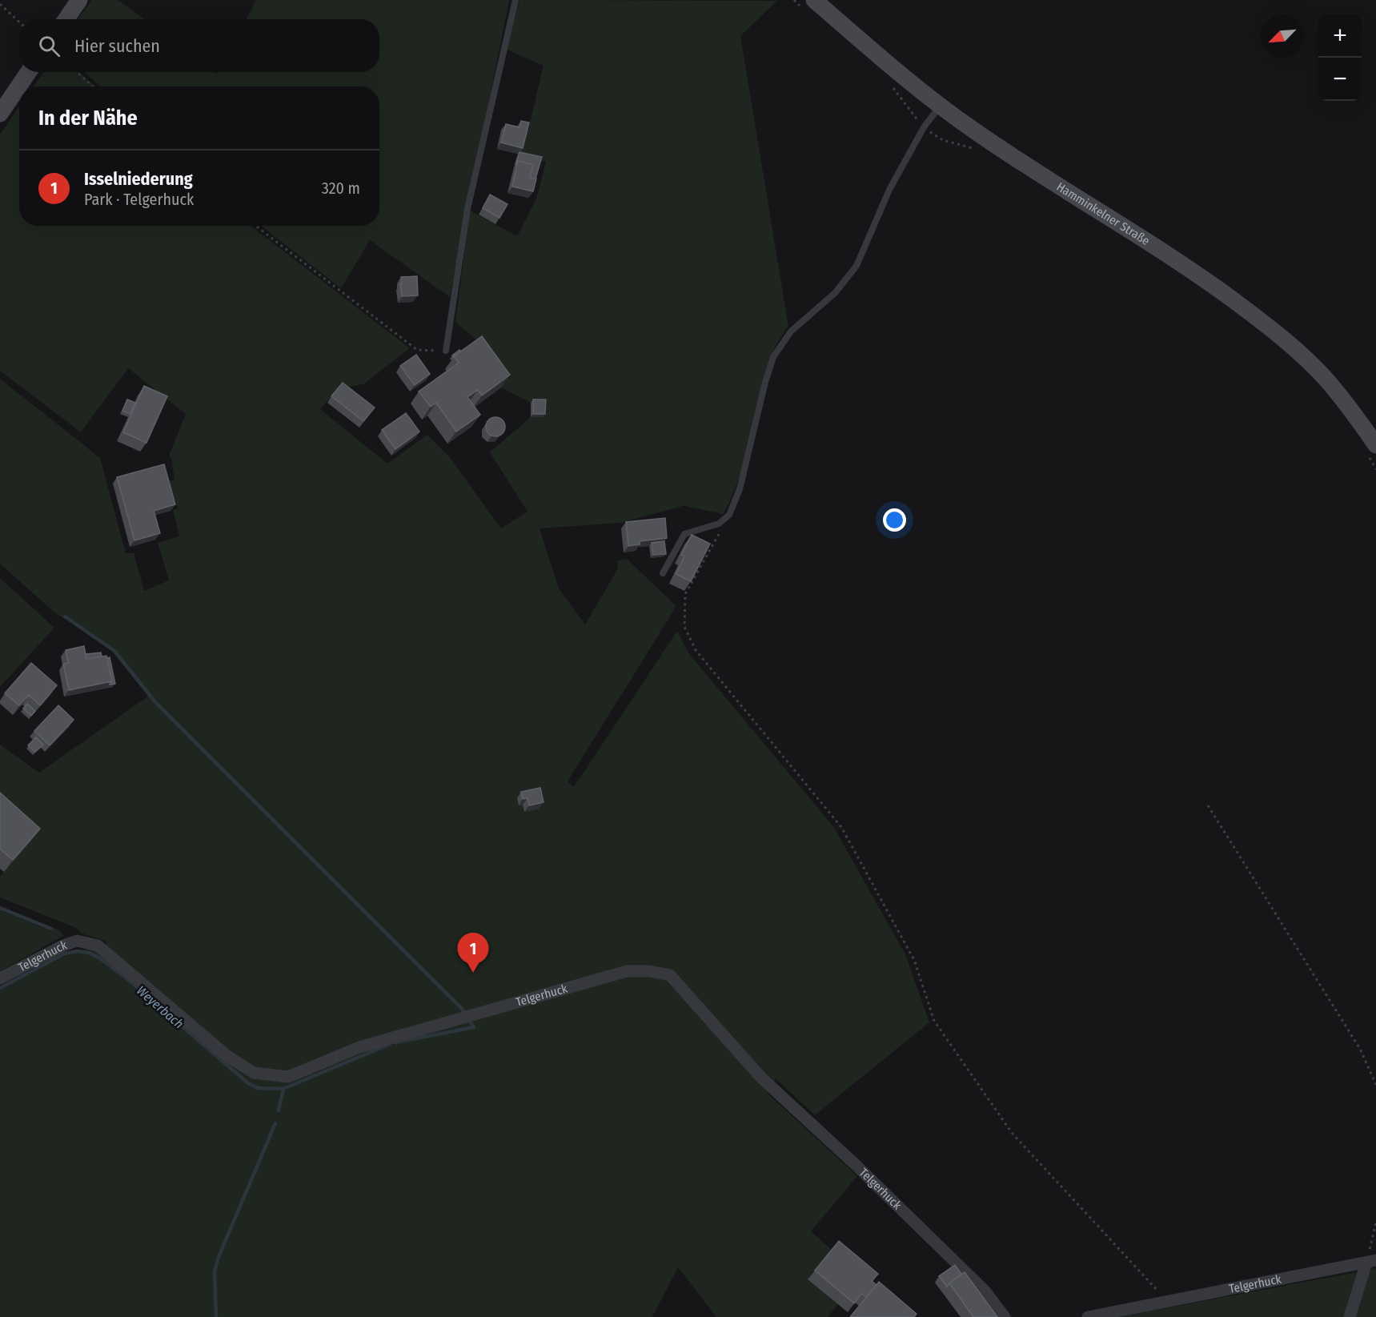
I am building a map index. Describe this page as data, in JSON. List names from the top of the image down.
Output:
{
  "streets": {
    "main road": ["Hamminkelner Straße"],
    "street": ["Telgerhuck"]
  },
  "water": ["Weyerbach"],
  "north": "bottom left",
  "page": {
    "map_buttons": ["+", "−"],
    "search": "Hier suchen",
    "heading": "In der Nähe",
    "list": [
      {
        "mark": "1",
        "name": "Isselniederung",
        "note": "Park · Telgerhuck",
        "value": "320 m"
      }
    ],
    "pins": "1"
  }
}
